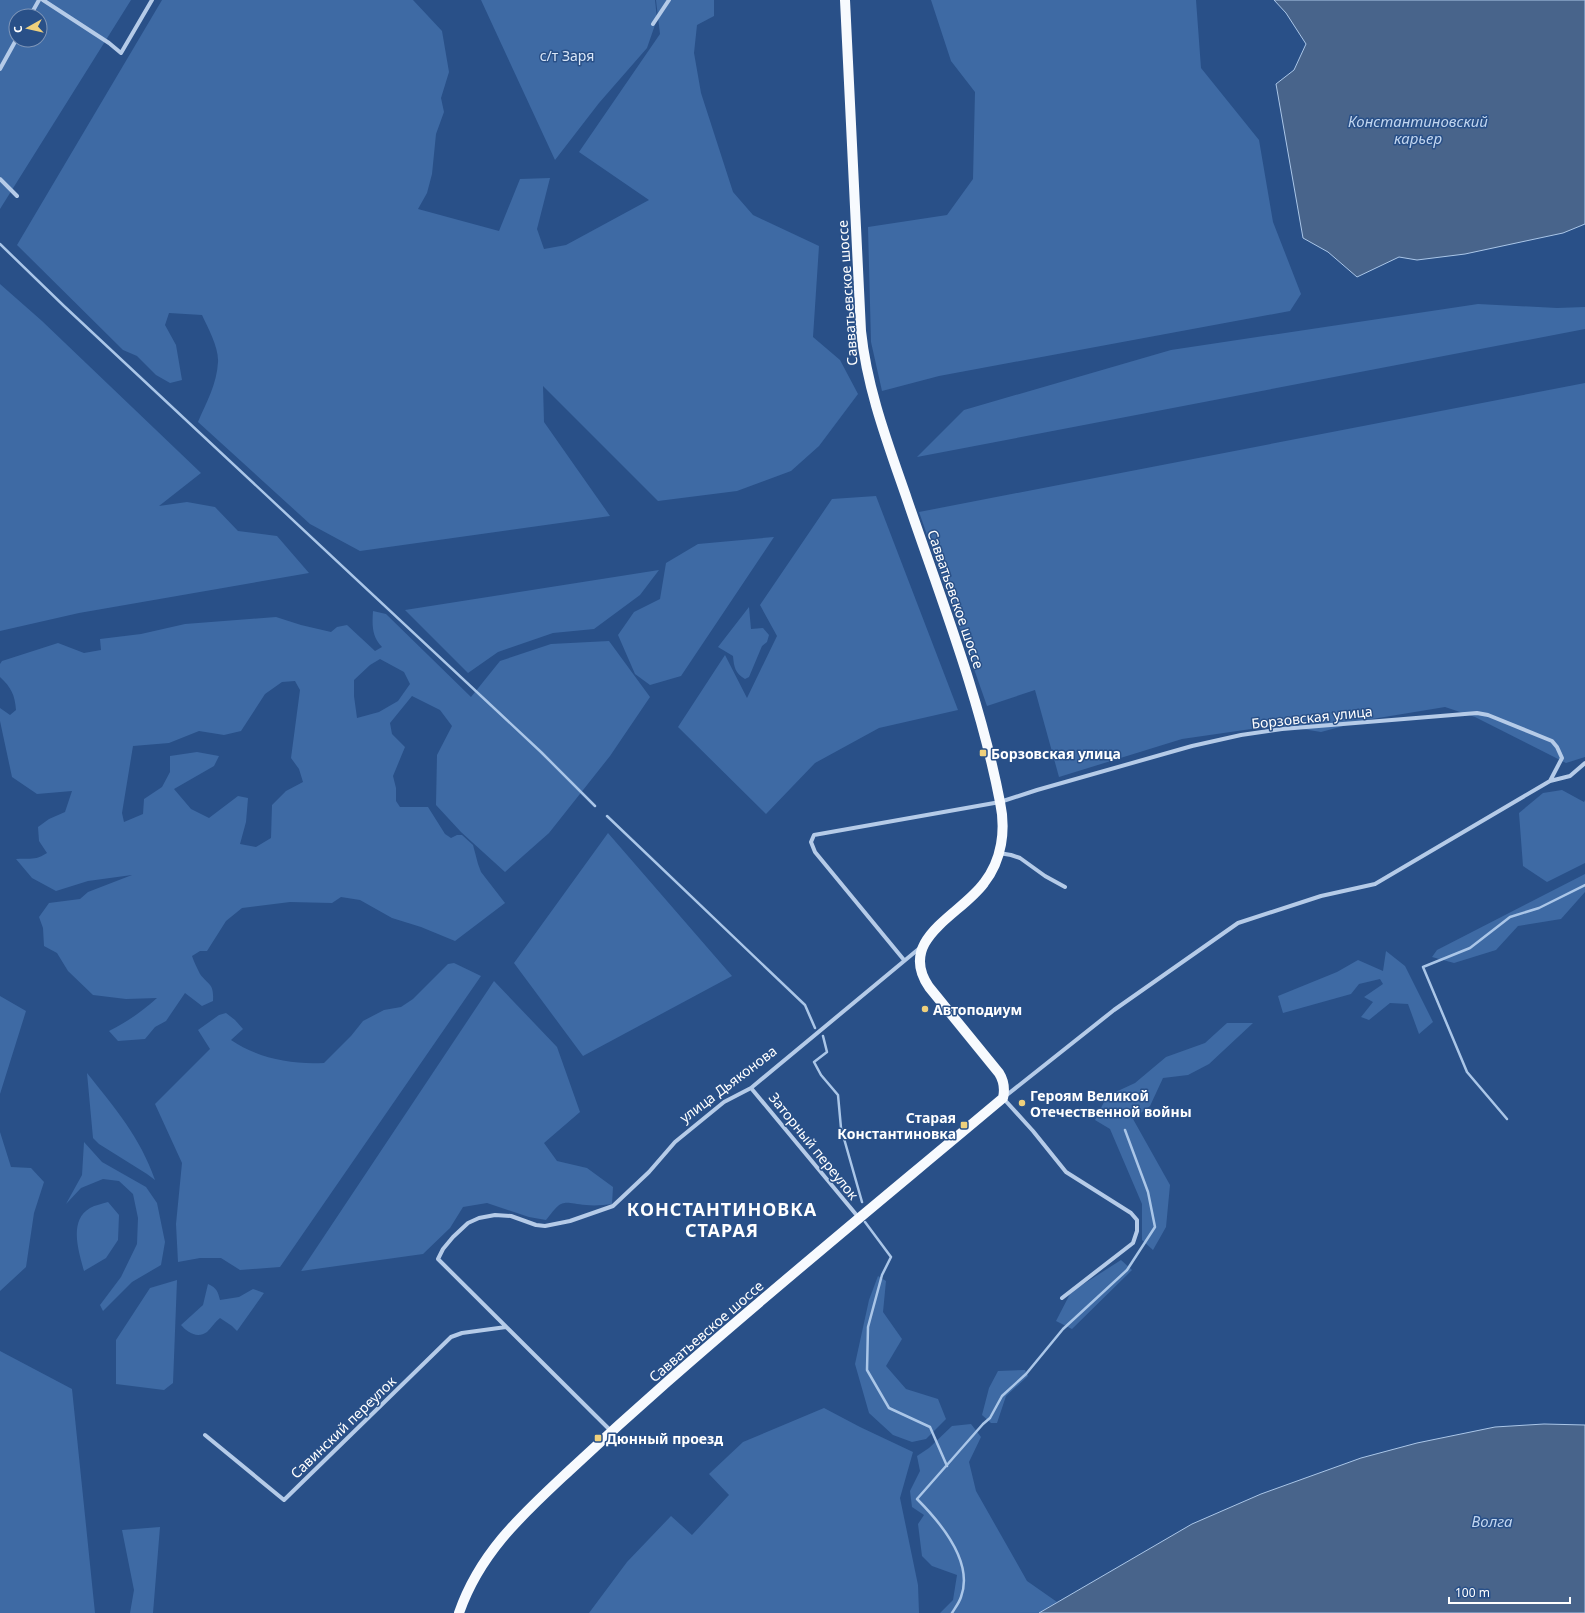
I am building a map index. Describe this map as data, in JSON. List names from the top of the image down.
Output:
{
  "streets": {
    "main road": ["Савватьевское шоссе", "улица Дьяконова"],
    "street": ["Борзовская улица", "Заторный переулок", "Савинский переулок"]
  },
  "crossings": [
    ["Савватьевское шоссе", "Борзовская улица"],
    ["Савватьевское шоссе", "улица Дьяконова"],
    ["Савватьевское шоссе", "Заторный переулок"],
    ["Борзовская улица", "улица Дьяконова"],
    ["улица Дьяконова", "Заторный переулок"],
    ["улица Дьяконова", "Савинский переулок"]
  ],
  "districts": ["КОНСТАНТИНОВКА СТАРАЯ"],
  "water": ["Константиновский карьер", "Волга"],
  "parks": ["с/т Заря"],
  "places": {
    "transit": ["Борзовская улица", "Старая Константиновка", "Дюнный проезд"],
    "other": ["Автоподиум", "Героям Великой Отечественной войны"]
  },
  "scale_bar": "100 m",
  "north": "left"
}
